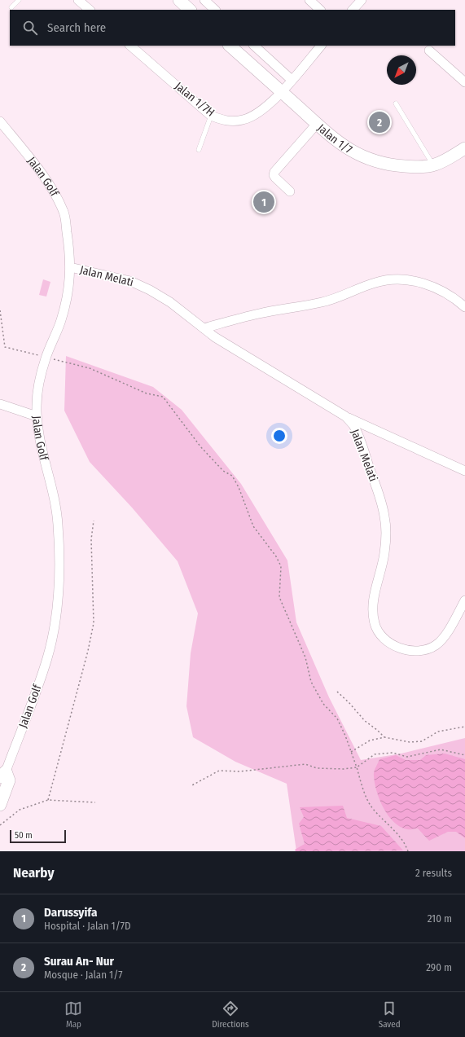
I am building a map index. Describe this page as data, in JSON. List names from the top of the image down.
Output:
{
  "streets": {
    "street": [
      "Jalan 1/7H",
      "Jalan 1/7",
      "Jalan Golf",
      "Jalan Melati"
    ]
  },
  "crossings": [
    ["Jalan 1/7H", "Jalan 1/7"],
    ["Jalan Golf", "Jalan Melati"]
  ],
  "scale_bar": "50 m",
  "north": "bottom left",
  "page": {
    "search": "Search here",
    "pins": ["2", "1"],
    "scale": "50 m",
    "heading": ["Nearby", "2 results"],
    "list": [
      {
        "mark": "1",
        "name": "Darussyifa",
        "note": "Hospital · Jalan 1/7D",
        "value": "210 m"
      },
      {
        "mark": "2",
        "name": "Surau An- Nur",
        "note": "Mosque · Jalan 1/7",
        "value": "290 m"
      }
    ],
    "nav": ["Map", "Directions", "Saved"]
  }
}
